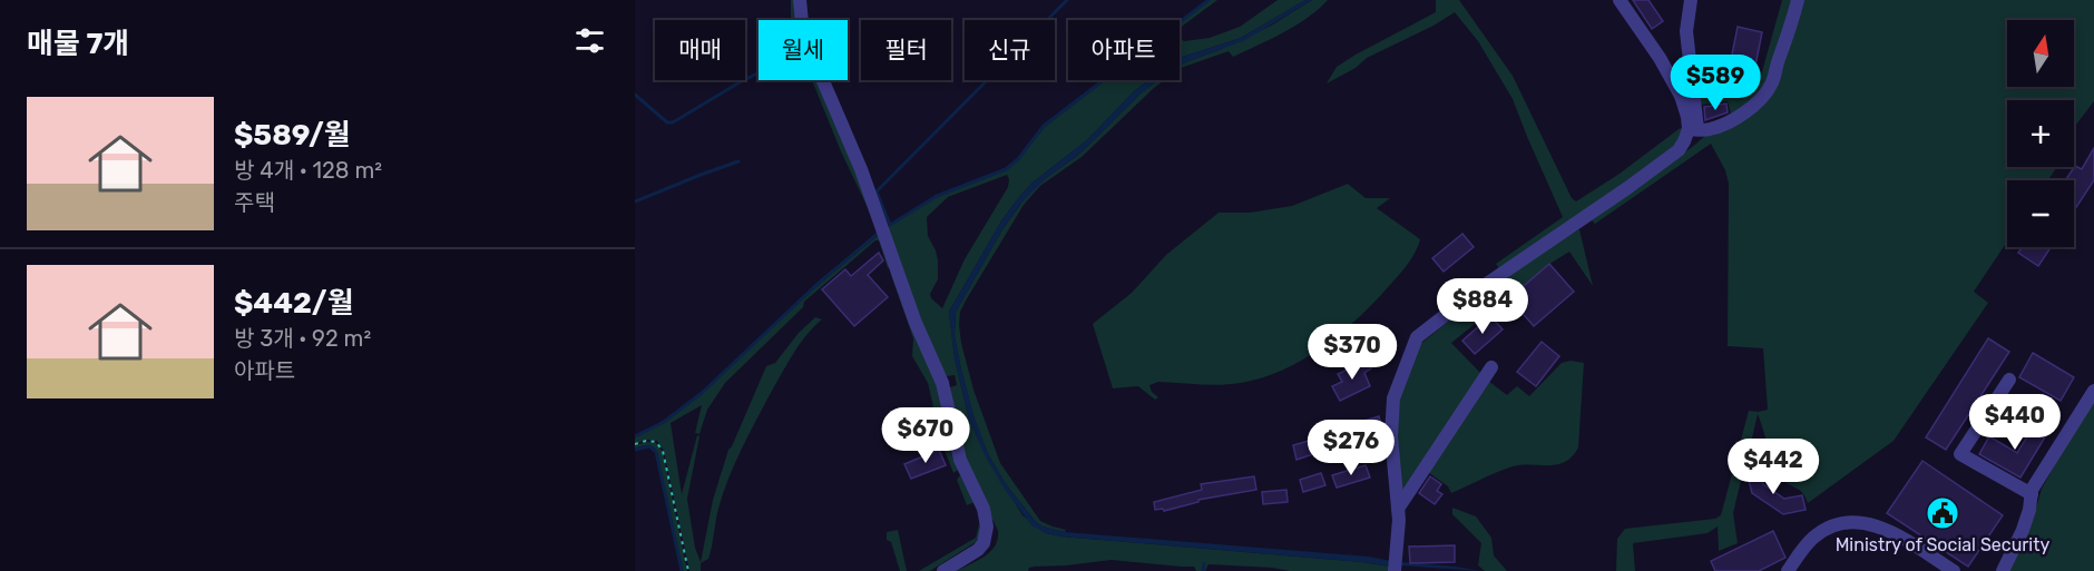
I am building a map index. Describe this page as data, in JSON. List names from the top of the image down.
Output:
{
  "places": {
    "public building": ["Ministry of Social Security"]
  },
  "north": "top",
  "page": {
    "heading": "매물 7개",
    "map_buttons": ["+", "−"],
    "chip": [
      "매매",
      "월세",
      "필터",
      "신규",
      "아파트"
    ],
    "price": [
      "$589",
      "$884",
      "$370",
      "$440",
      "$670",
      "$276",
      "$442"
    ],
    "list": [
      {
        "name": "$589/월",
        "note": "방 4개 · 128 m² · 주택"
      },
      {
        "name": "$442/월",
        "note": "방 3개 · 92 m² · 아파트"
      }
    ]
  }
}
